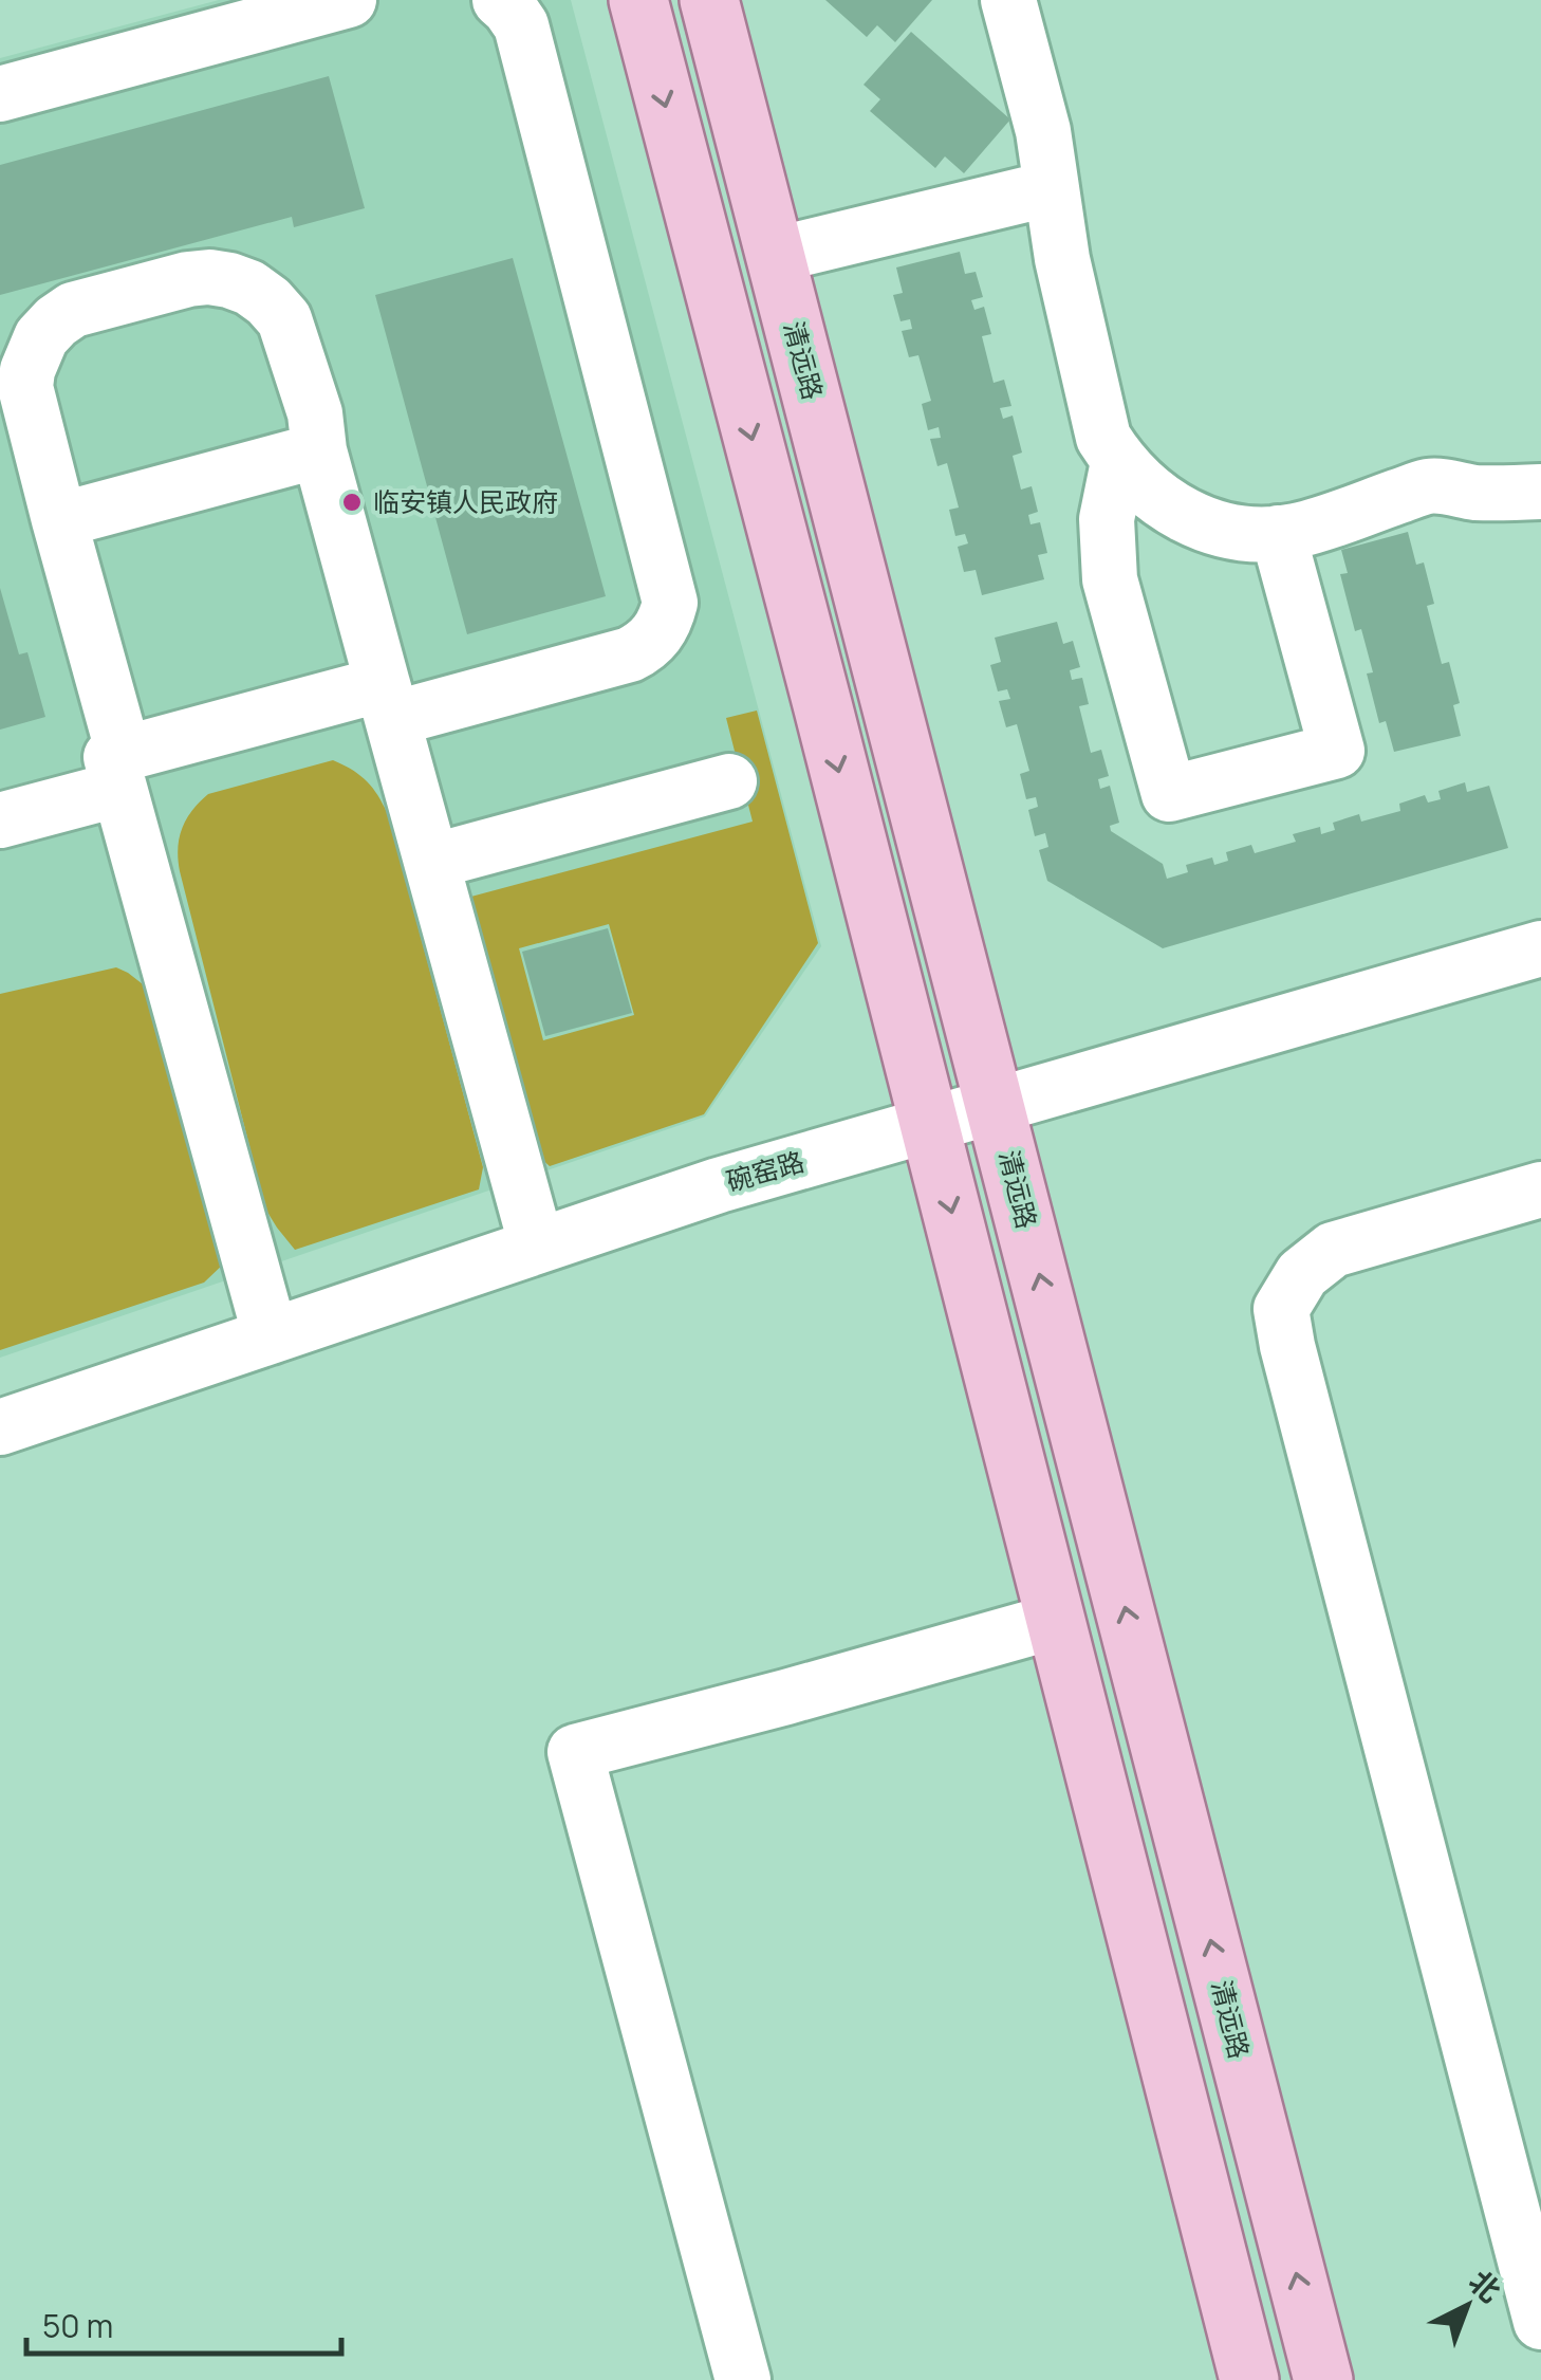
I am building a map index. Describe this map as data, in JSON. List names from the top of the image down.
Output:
{
  "streets": {
    "main road": ["清远路"],
    "street": ["碗窑路"]
  },
  "crossings": [
    ["清远路", "碗窑路"]
  ],
  "places": ["临安镇人民政府"],
  "scale_bar": "50 m",
  "north": "top right"
}
